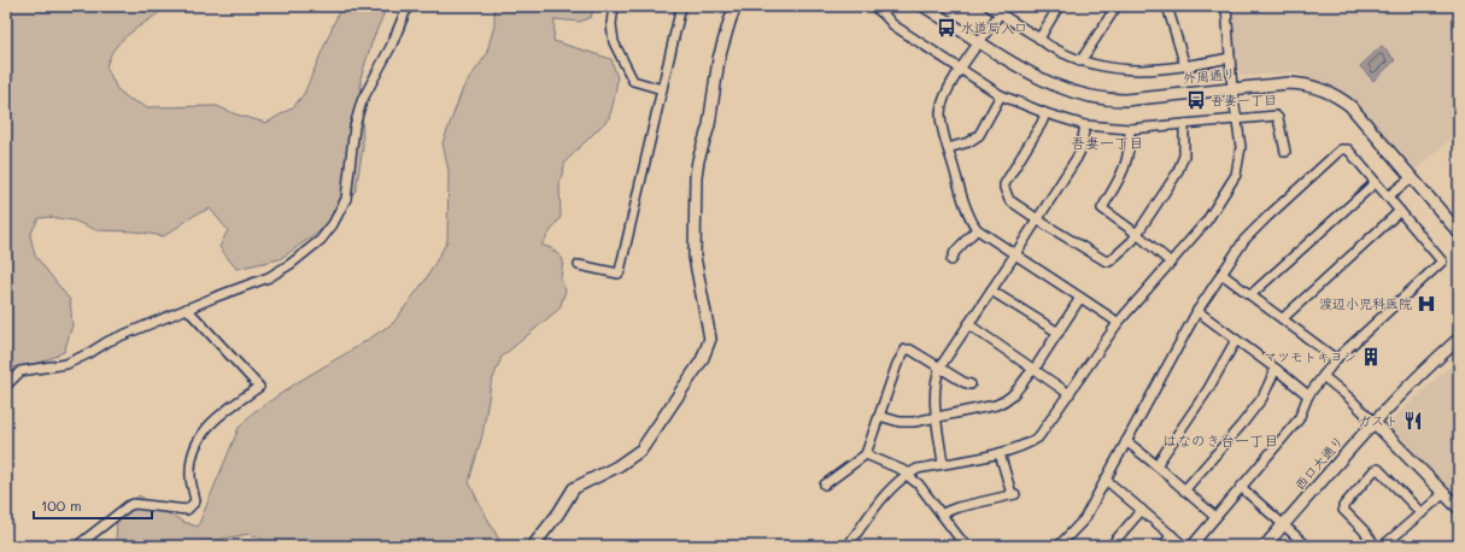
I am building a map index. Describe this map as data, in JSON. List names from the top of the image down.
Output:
{
  "streets": {
    "street": ["外周通り", "西口大通り"]
  },
  "districts": ["吾妻一丁目", "はなのき台一丁目"],
  "places": {
    "bus stop": ["水道局入口", "吾妻一丁目"],
    "hospital": ["渡辺小児科医院"],
    "building": ["マツモトキヨシ"],
    "restaurant": ["ガスト"]
  },
  "scale_bar": "100 m"
}
